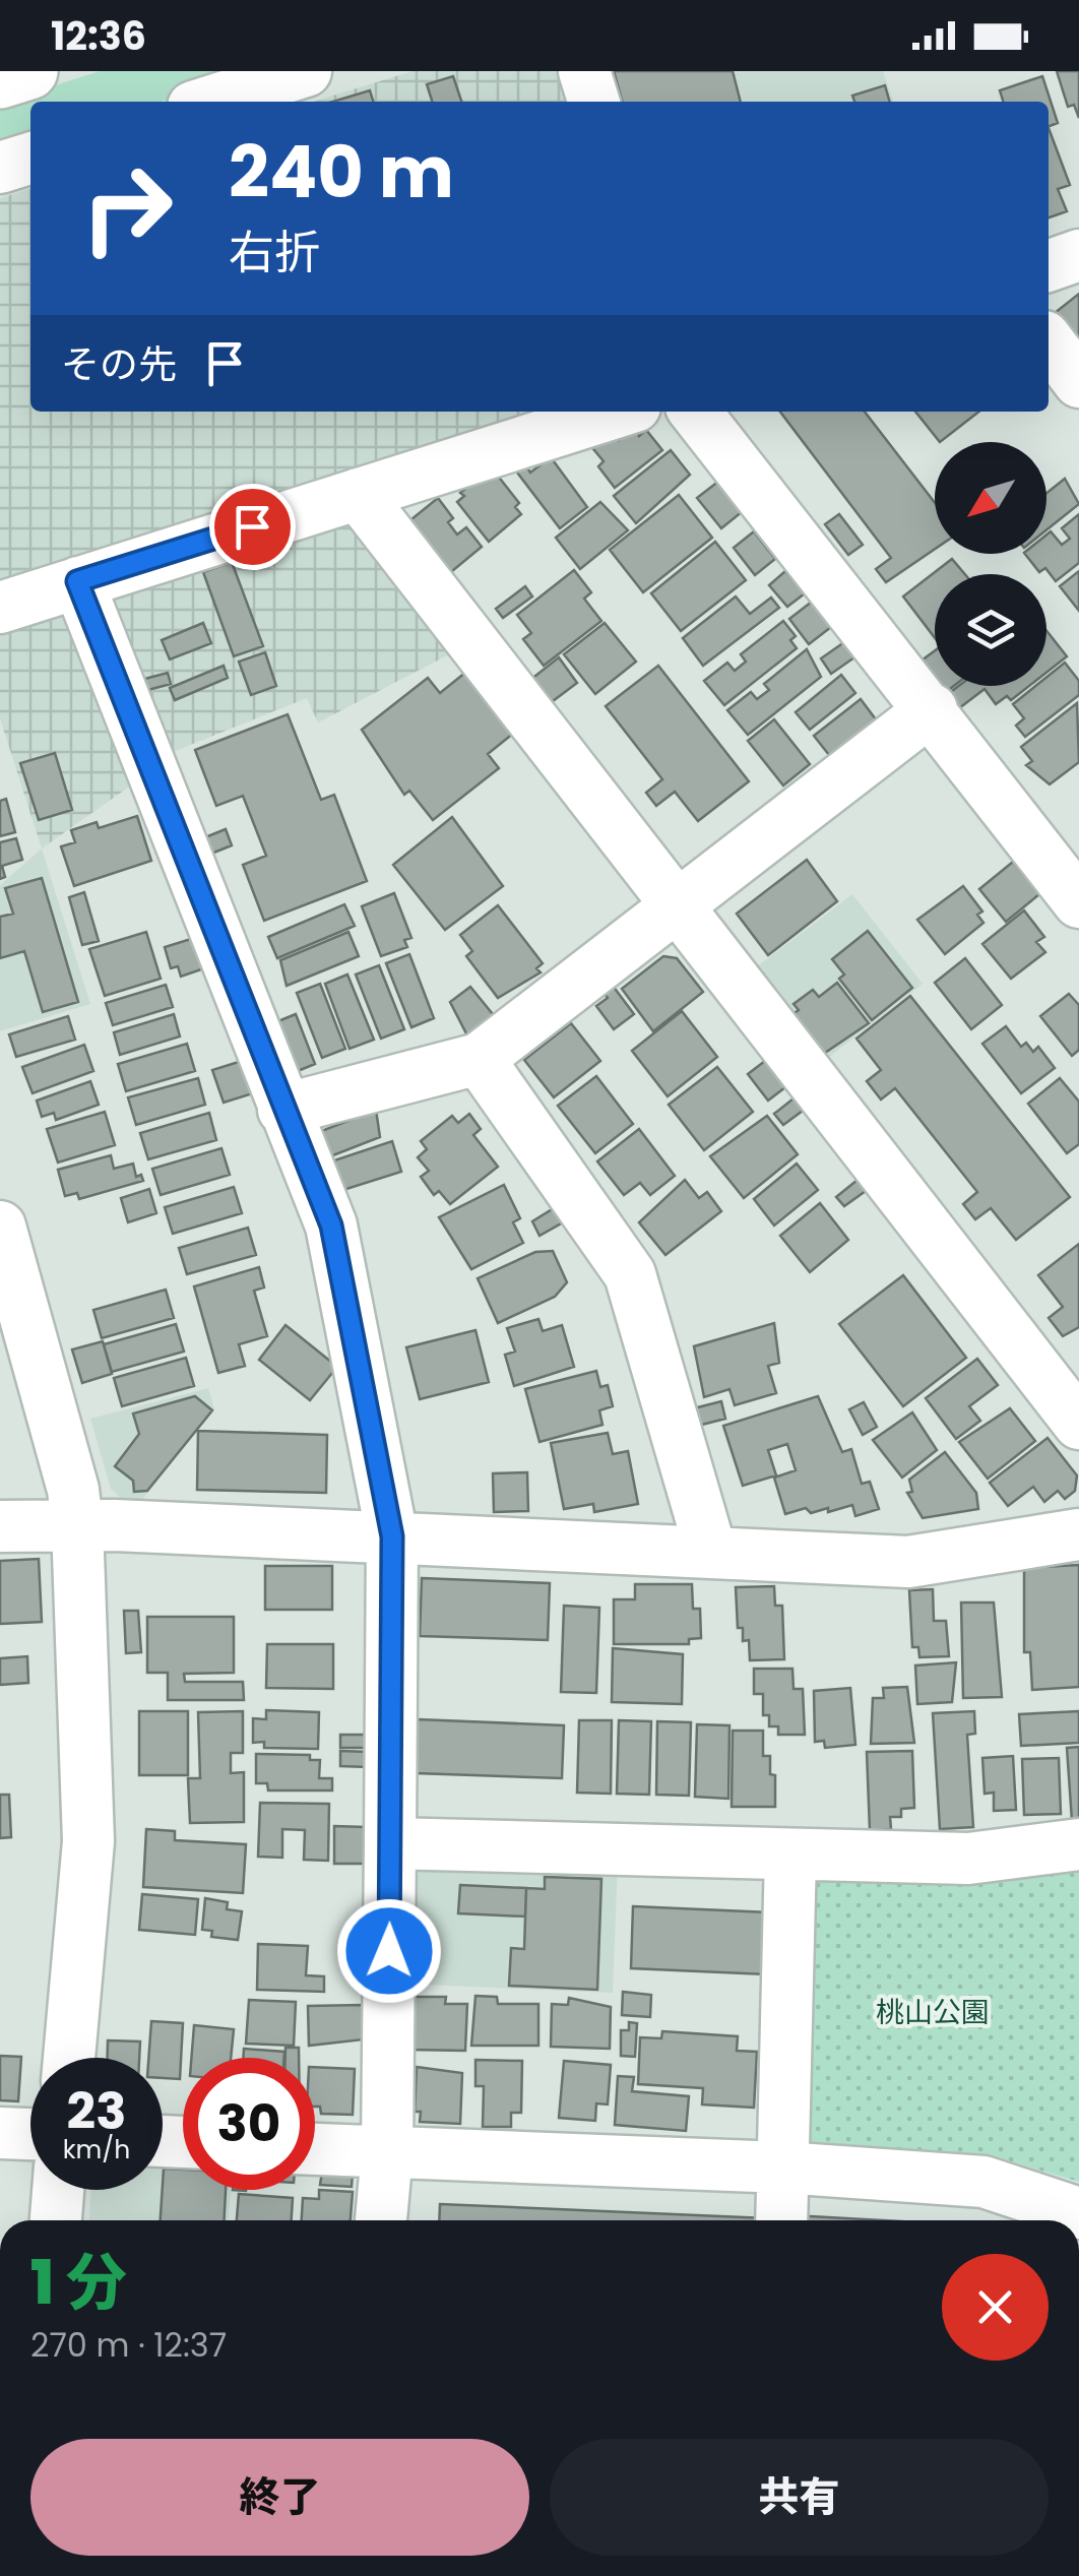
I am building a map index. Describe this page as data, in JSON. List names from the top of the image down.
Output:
{
  "parks": ["桃山公園"],
  "north": "bottom left",
  "page": {
    "status": "12:36",
    "turn": ["240 m", "右折"],
    "then": "その先",
    "speed": "23 km/h",
    "limit": "30",
    "heading": ["1 分", "270 m · 12:37"],
    "buttons": ["終了", "共有"]
  }
}
